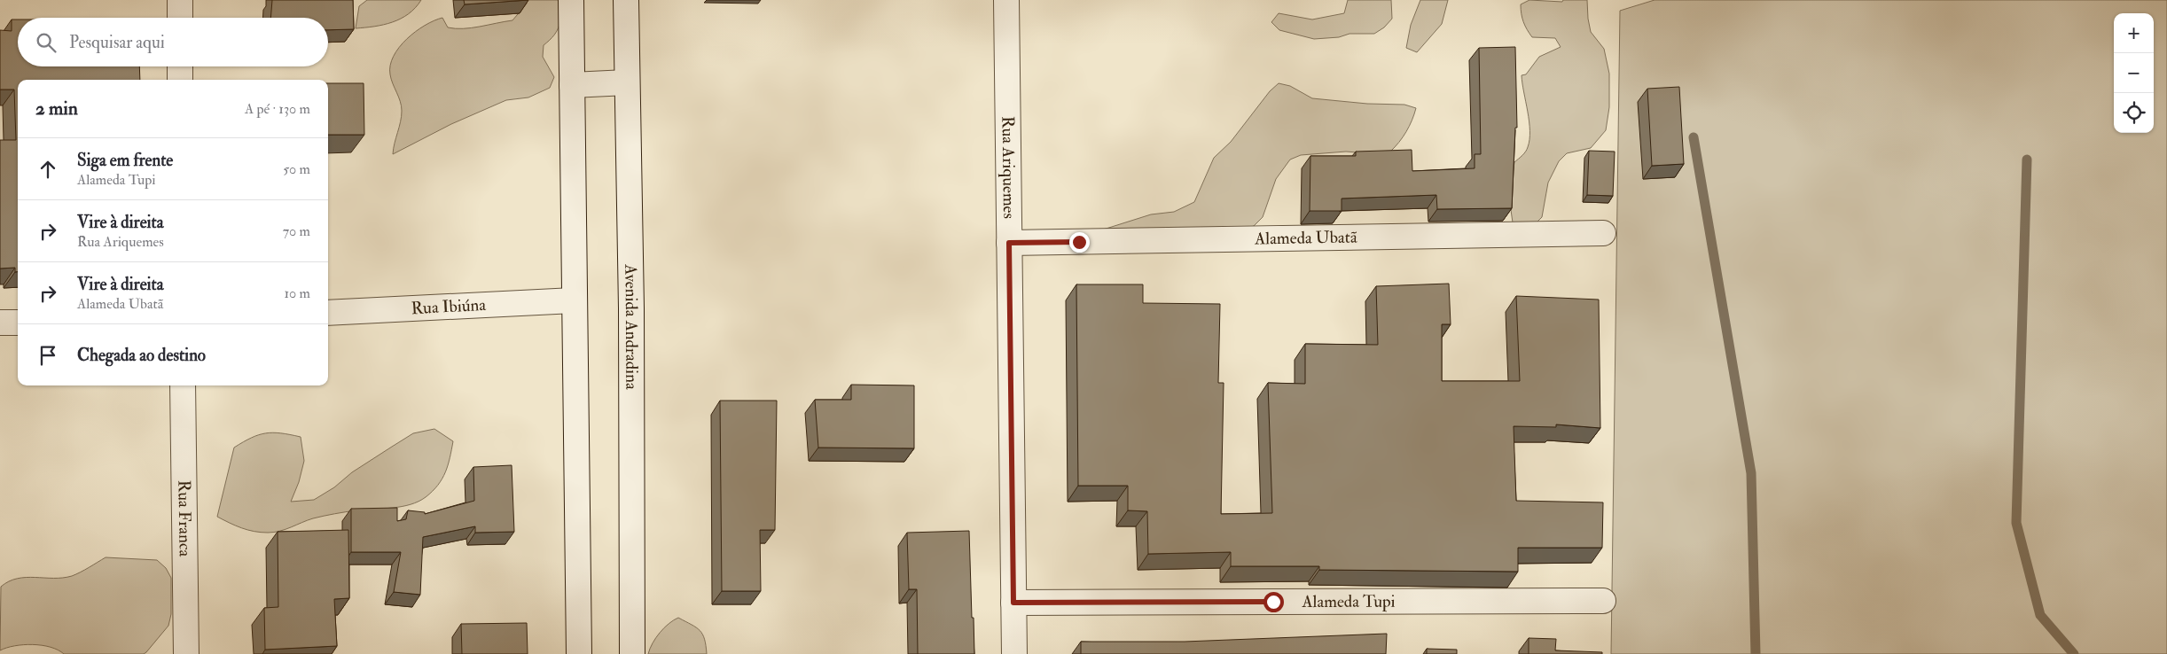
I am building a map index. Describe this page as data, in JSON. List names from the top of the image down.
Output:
{
  "streets": {
    "street": [
      "Rua Ariquemes",
      "Alameda Ubatã",
      "Rua Ibiúna",
      "Avenida Andradina",
      "Rua Franca",
      "Alameda Tupi"
    ]
  },
  "crossings": [
    ["Rua Ariquemes", "Alameda Ubatã"],
    ["Rua Ariquemes", "Alameda Tupi"]
  ],
  "page": {
    "map_buttons": ["+", "−"],
    "search": "Pesquisar aqui",
    "heading": ["2 min", "A pé · 130 m"],
    "list": [
      ["Siga em frente", "Alameda Tupi", "50 m"],
      ["Vire à direita", "Rua Ariquemes", "70 m"],
      ["Vire à direita", "Alameda Ubatã", "10 m"],
      "Chegada ao destino"
    ]
  }
}
